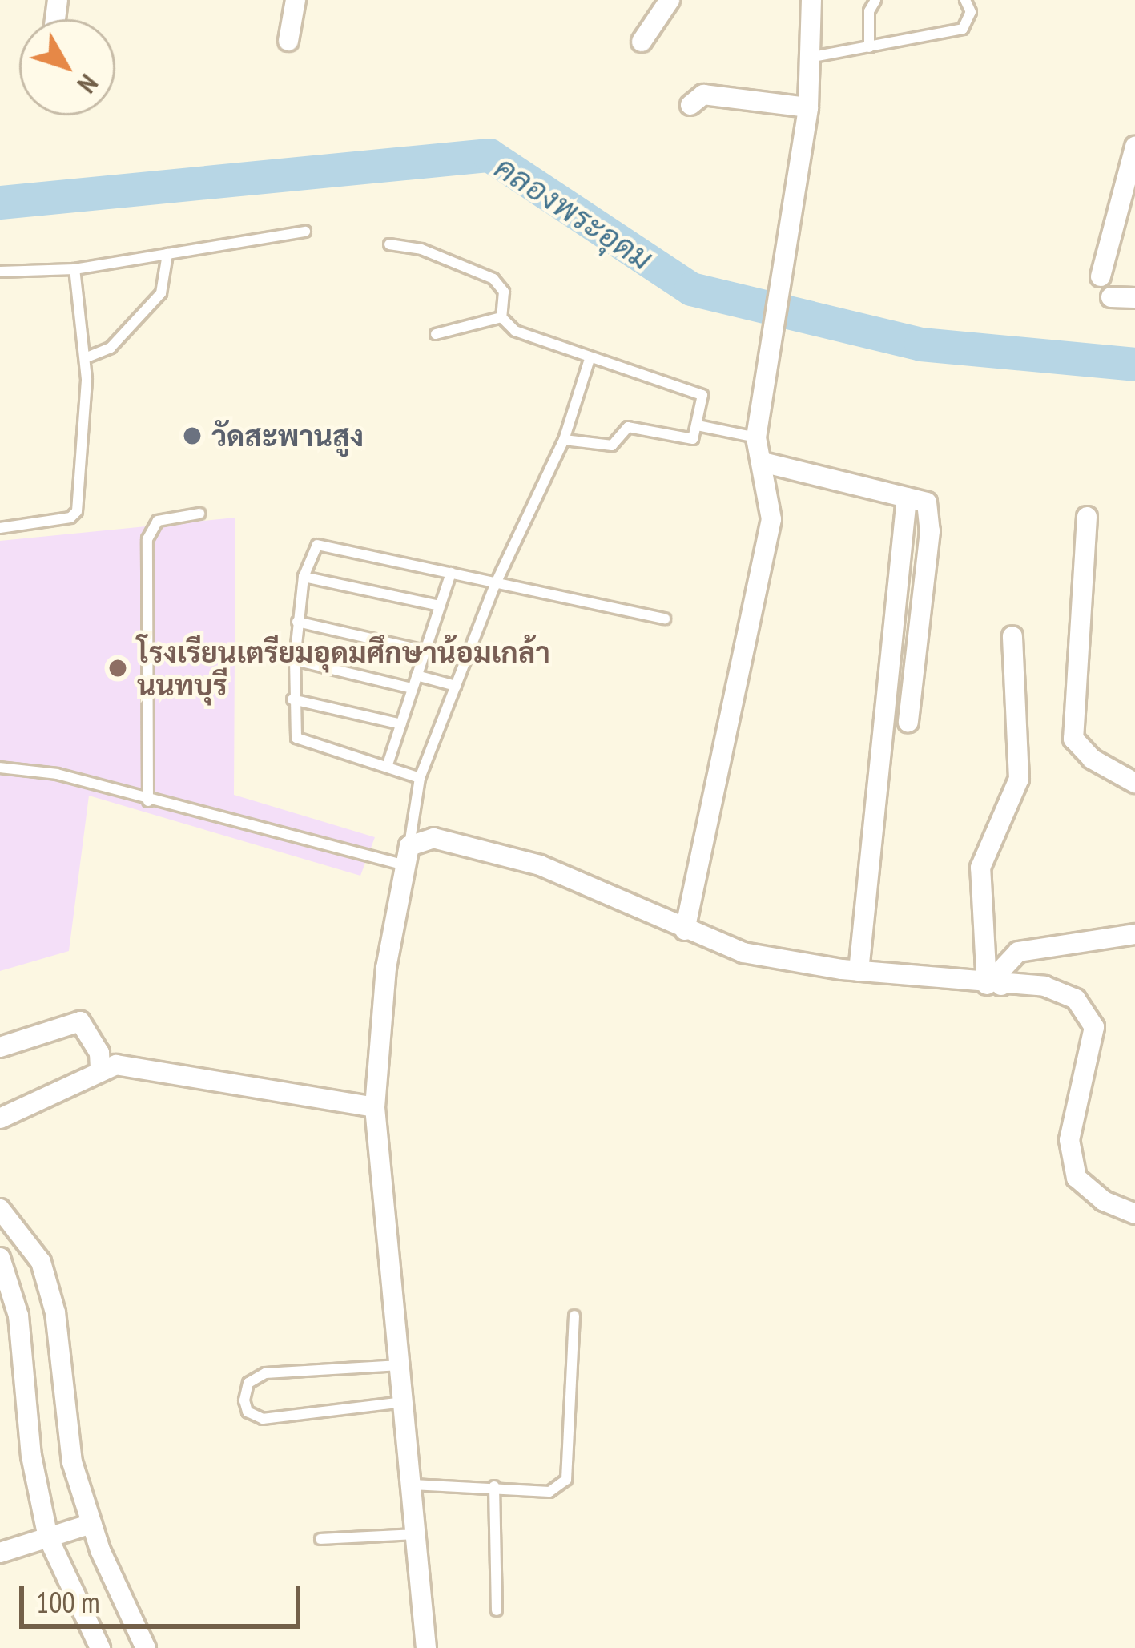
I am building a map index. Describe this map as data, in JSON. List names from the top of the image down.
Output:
{
  "water": ["คลองพระอุดม"],
  "places": ["วัดสะพานสูง", "โรงเรียนเตรียมอุดมศึกษาน้อมเกล้า นนทบุรี"],
  "scale_bar": "100 m",
  "north": "bottom right"
}
